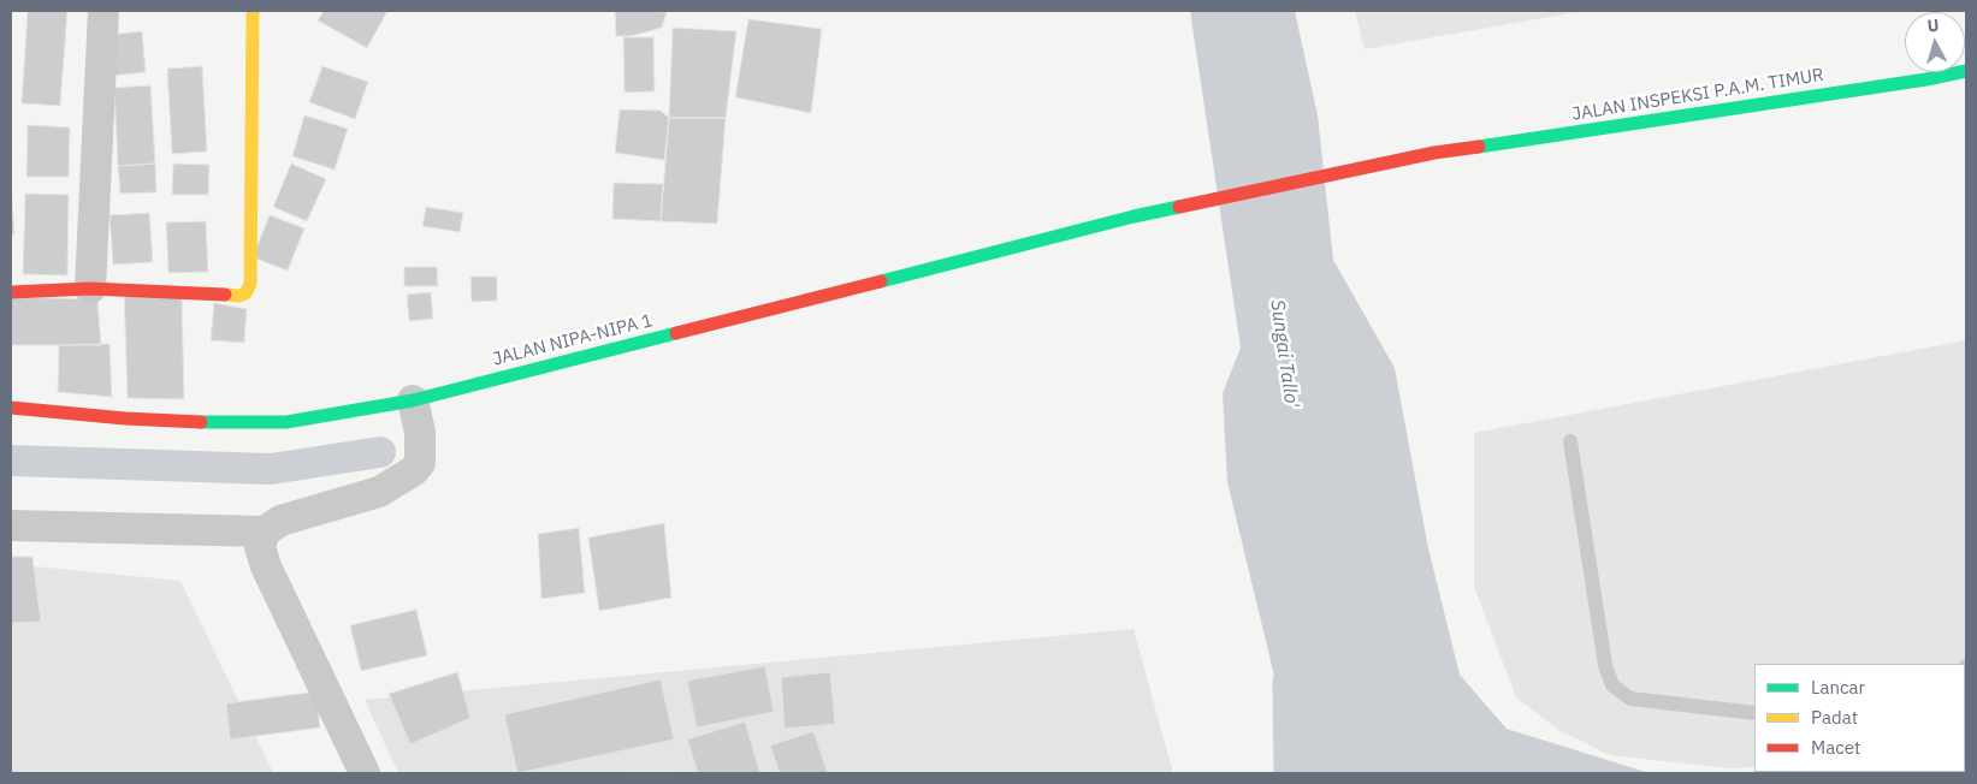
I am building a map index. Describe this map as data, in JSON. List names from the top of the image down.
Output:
{
  "streets": {
    "street": ["JALAN INSPEKSI P.A.M. TIMUR", "JALAN NIPA-NIPA 1"]
  },
  "crossings": [
    ["JALAN INSPEKSI P.A.M. TIMUR", "JALAN NIPA-NIPA 1"]
  ],
  "water": ["Sungai Tallo'"],
  "legend": ["Lancar", "Padat", "Macet"],
  "north": "top"
}
